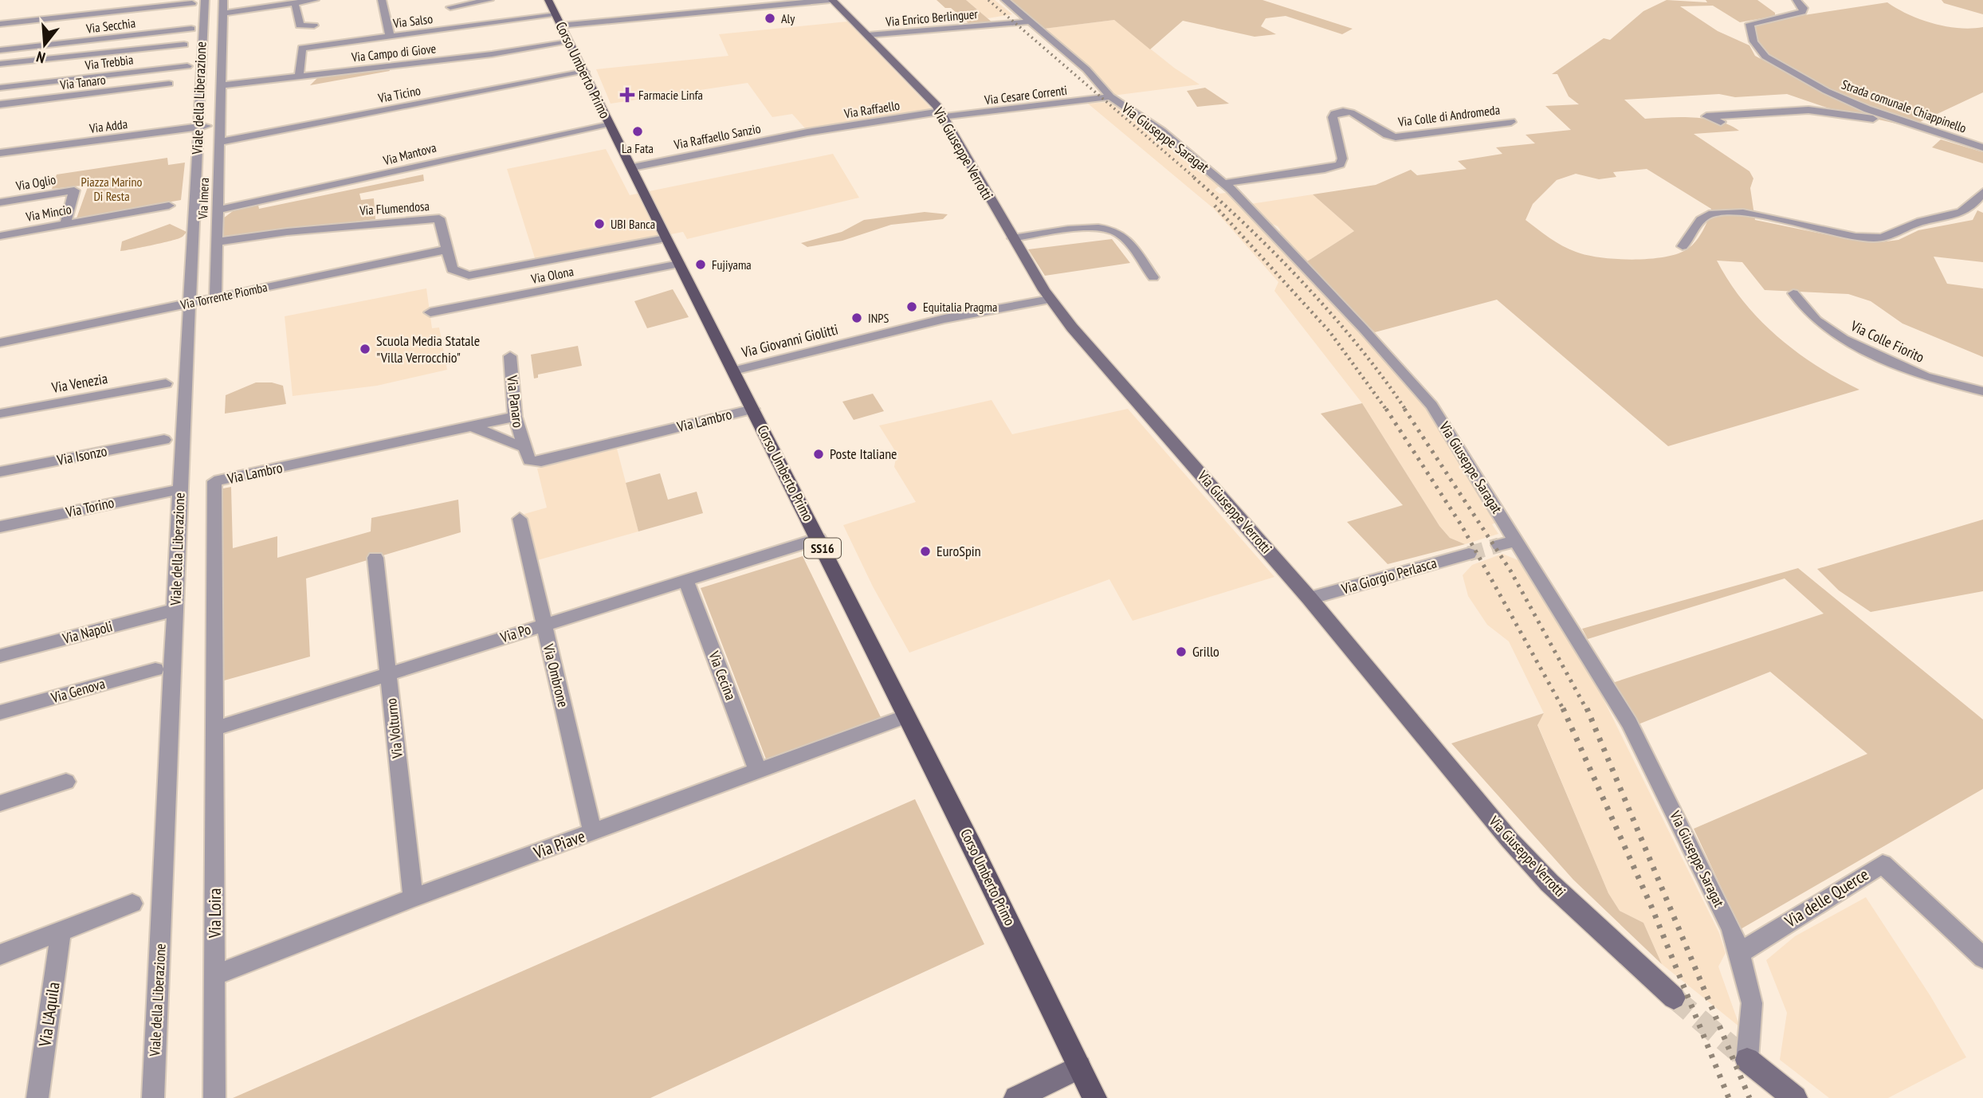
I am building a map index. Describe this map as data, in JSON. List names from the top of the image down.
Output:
{
  "streets": {
    "main road": ["Corso Umberto Primo", "SS16"],
    "street": [
      "Via Enrico Berlinguer",
      "Via Salso",
      "Via Secchia",
      "Via Campo di Giove",
      "Via Trebbia",
      "Via Tanaro",
      "Via Ticino",
      "Via Cesare Correnti",
      "Viale della Liberazione",
      "Strada comunale Chiappinello",
      "Via Raffaello",
      "Via Colle di Andromeda",
      "Via Adda",
      "Via Raffaello Sanzio",
      "Via Giuseppe Saragat",
      "Via Mantova",
      "Via Giuseppe Verrotti",
      "Via Oglio",
      "Via Imera",
      "Via Flumendosa",
      "Via Mincio",
      "Via Olona",
      "Via Torrente Piomba",
      "Via Giovanni Giolitti",
      "Via Colle Fiorito",
      "Via Venezia",
      "Via Panaro",
      "Via Lambro",
      "Via Isonzo",
      "Via Torino",
      "Via Giorgio Perlasca",
      "Via Napoli",
      "Via Po",
      "Via Ombrone",
      "Via Cecina",
      "Via Genova",
      "Via Volturno",
      "Via Piave",
      "Via delle Querce",
      "Via Loira",
      "Via L'Aquila"
    ]
  },
  "crossings": [
    ["Via Enrico Berlinguer", "Via Giuseppe Saragat"],
    ["Via Enrico Berlinguer", "Via Giuseppe Verrotti"],
    ["Via Salso", "Via Campo di Giove"],
    ["Via Salso", "Corso Umberto Primo"],
    ["Via Campo di Giove", "Corso Umberto Primo"],
    ["Via Campo di Giove", "Via Imera"],
    ["Corso Umberto Primo", "Via Ticino"],
    ["Corso Umberto Primo", "Via Raffaello Sanzio"],
    ["Corso Umberto Primo", "Via Mantova"],
    ["Corso Umberto Primo", "Via Flumendosa"],
    ["Corso Umberto Primo", "Via Olona"],
    ["Corso Umberto Primo", "Via Giovanni Giolitti"],
    ["Corso Umberto Primo", "Via Lambro"],
    ["Corso Umberto Primo", "Via Po"],
    ["Corso Umberto Primo", "Via Piave"],
    ["Via Ticino", "Via Imera"],
    ["Via Cesare Correnti", "Via Raffaello"],
    ["Via Cesare Correnti", "Via Giuseppe Saragat"],
    ["Via Cesare Correnti", "Via Giuseppe Verrotti"],
    ["Viale della Liberazione", "Via Adda"],
    ["Viale della Liberazione", "Via Torrente Piomba"],
    ["Viale della Liberazione", "Via Torino"],
    ["Viale della Liberazione", "Via Napoli"],
    ["Via Raffaello", "Via Raffaello Sanzio"],
    ["Via Raffaello", "Via Giuseppe Verrotti"],
    ["Via Colle di Andromeda", "Via Giuseppe Saragat"],
    ["Via Adda", "Via Imera"],
    ["Via Giuseppe Saragat", "Via delle Querce"],
    ["Via Mantova", "Via Imera"],
    ["Via Giuseppe Verrotti", "Via Giovanni Giolitti"],
    ["Via Giuseppe Verrotti", "Via Giorgio Perlasca"],
    ["Via Oglio", "Via Mincio"],
    ["Via Imera", "Via Flumendosa"],
    ["Via Imera", "Via Torrente Piomba"],
    ["Via Flumendosa", "Via Torrente Piomba"],
    ["Via Panaro", "Via Lambro"],
    ["Via Lambro", "Via Po"],
    ["Via Lambro", "Via Loira"],
    ["Via Po", "Via Ombrone"],
    ["Via Po", "Via Cecina"],
    ["Via Po", "Via Volturno"],
    ["Via Po", "Via Loira"],
    ["Via Ombrone", "Via Piave"],
    ["Via Cecina", "Via Piave"],
    ["Via Volturno", "Via Piave"],
    ["Via Piave", "Via Loira"]
  ],
  "parks": ["Piazza Marino Di Resta"],
  "places": {
    "other": [
      "Aly",
      "La Fata",
      "UBI Banca",
      "Fujiyama",
      "Equitalia Pragma",
      "INPS",
      "Scuola Media Statale \"Villa Verrocchio\"",
      "Poste Italiane",
      "EuroSpin",
      "Grillo"
    ],
    "health": ["Farmacie Linfa"]
  },
  "north": "bottom"
}
